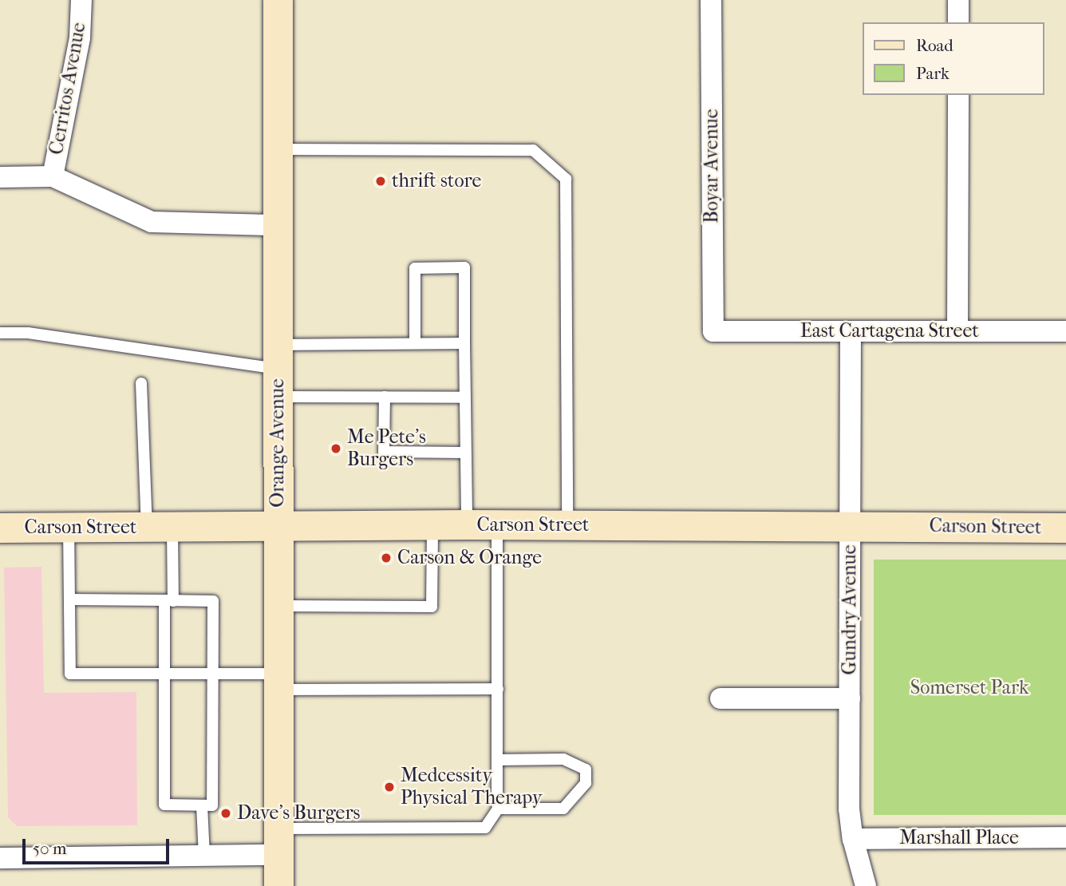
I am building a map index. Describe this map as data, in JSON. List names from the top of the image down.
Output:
{
  "streets": {
    "main road": ["Orange Avenue", "Carson Street"],
    "street": [
      "Cerritos Avenue",
      "Boyar Avenue",
      "East Cartagena Street",
      "Gundry Avenue",
      "Marshall Place"
    ]
  },
  "crossings": [
    ["Boyar Avenue", "East Cartagena Street"],
    ["East Cartagena Street", "Gundry Avenue"],
    ["Orange Avenue", "Carson Street"],
    ["Carson Street", "Gundry Avenue"],
    ["Gundry Avenue", "Marshall Place"]
  ],
  "parks": ["Somerset Park"],
  "places": [
    "thrift store",
    "Me Pete's Burgers",
    "Carson & Orange",
    "Medcessity Physical Therapy",
    "Dave's Burgers"
  ],
  "legend": ["Road", "Park"],
  "scale_bar": "50 m"
}
